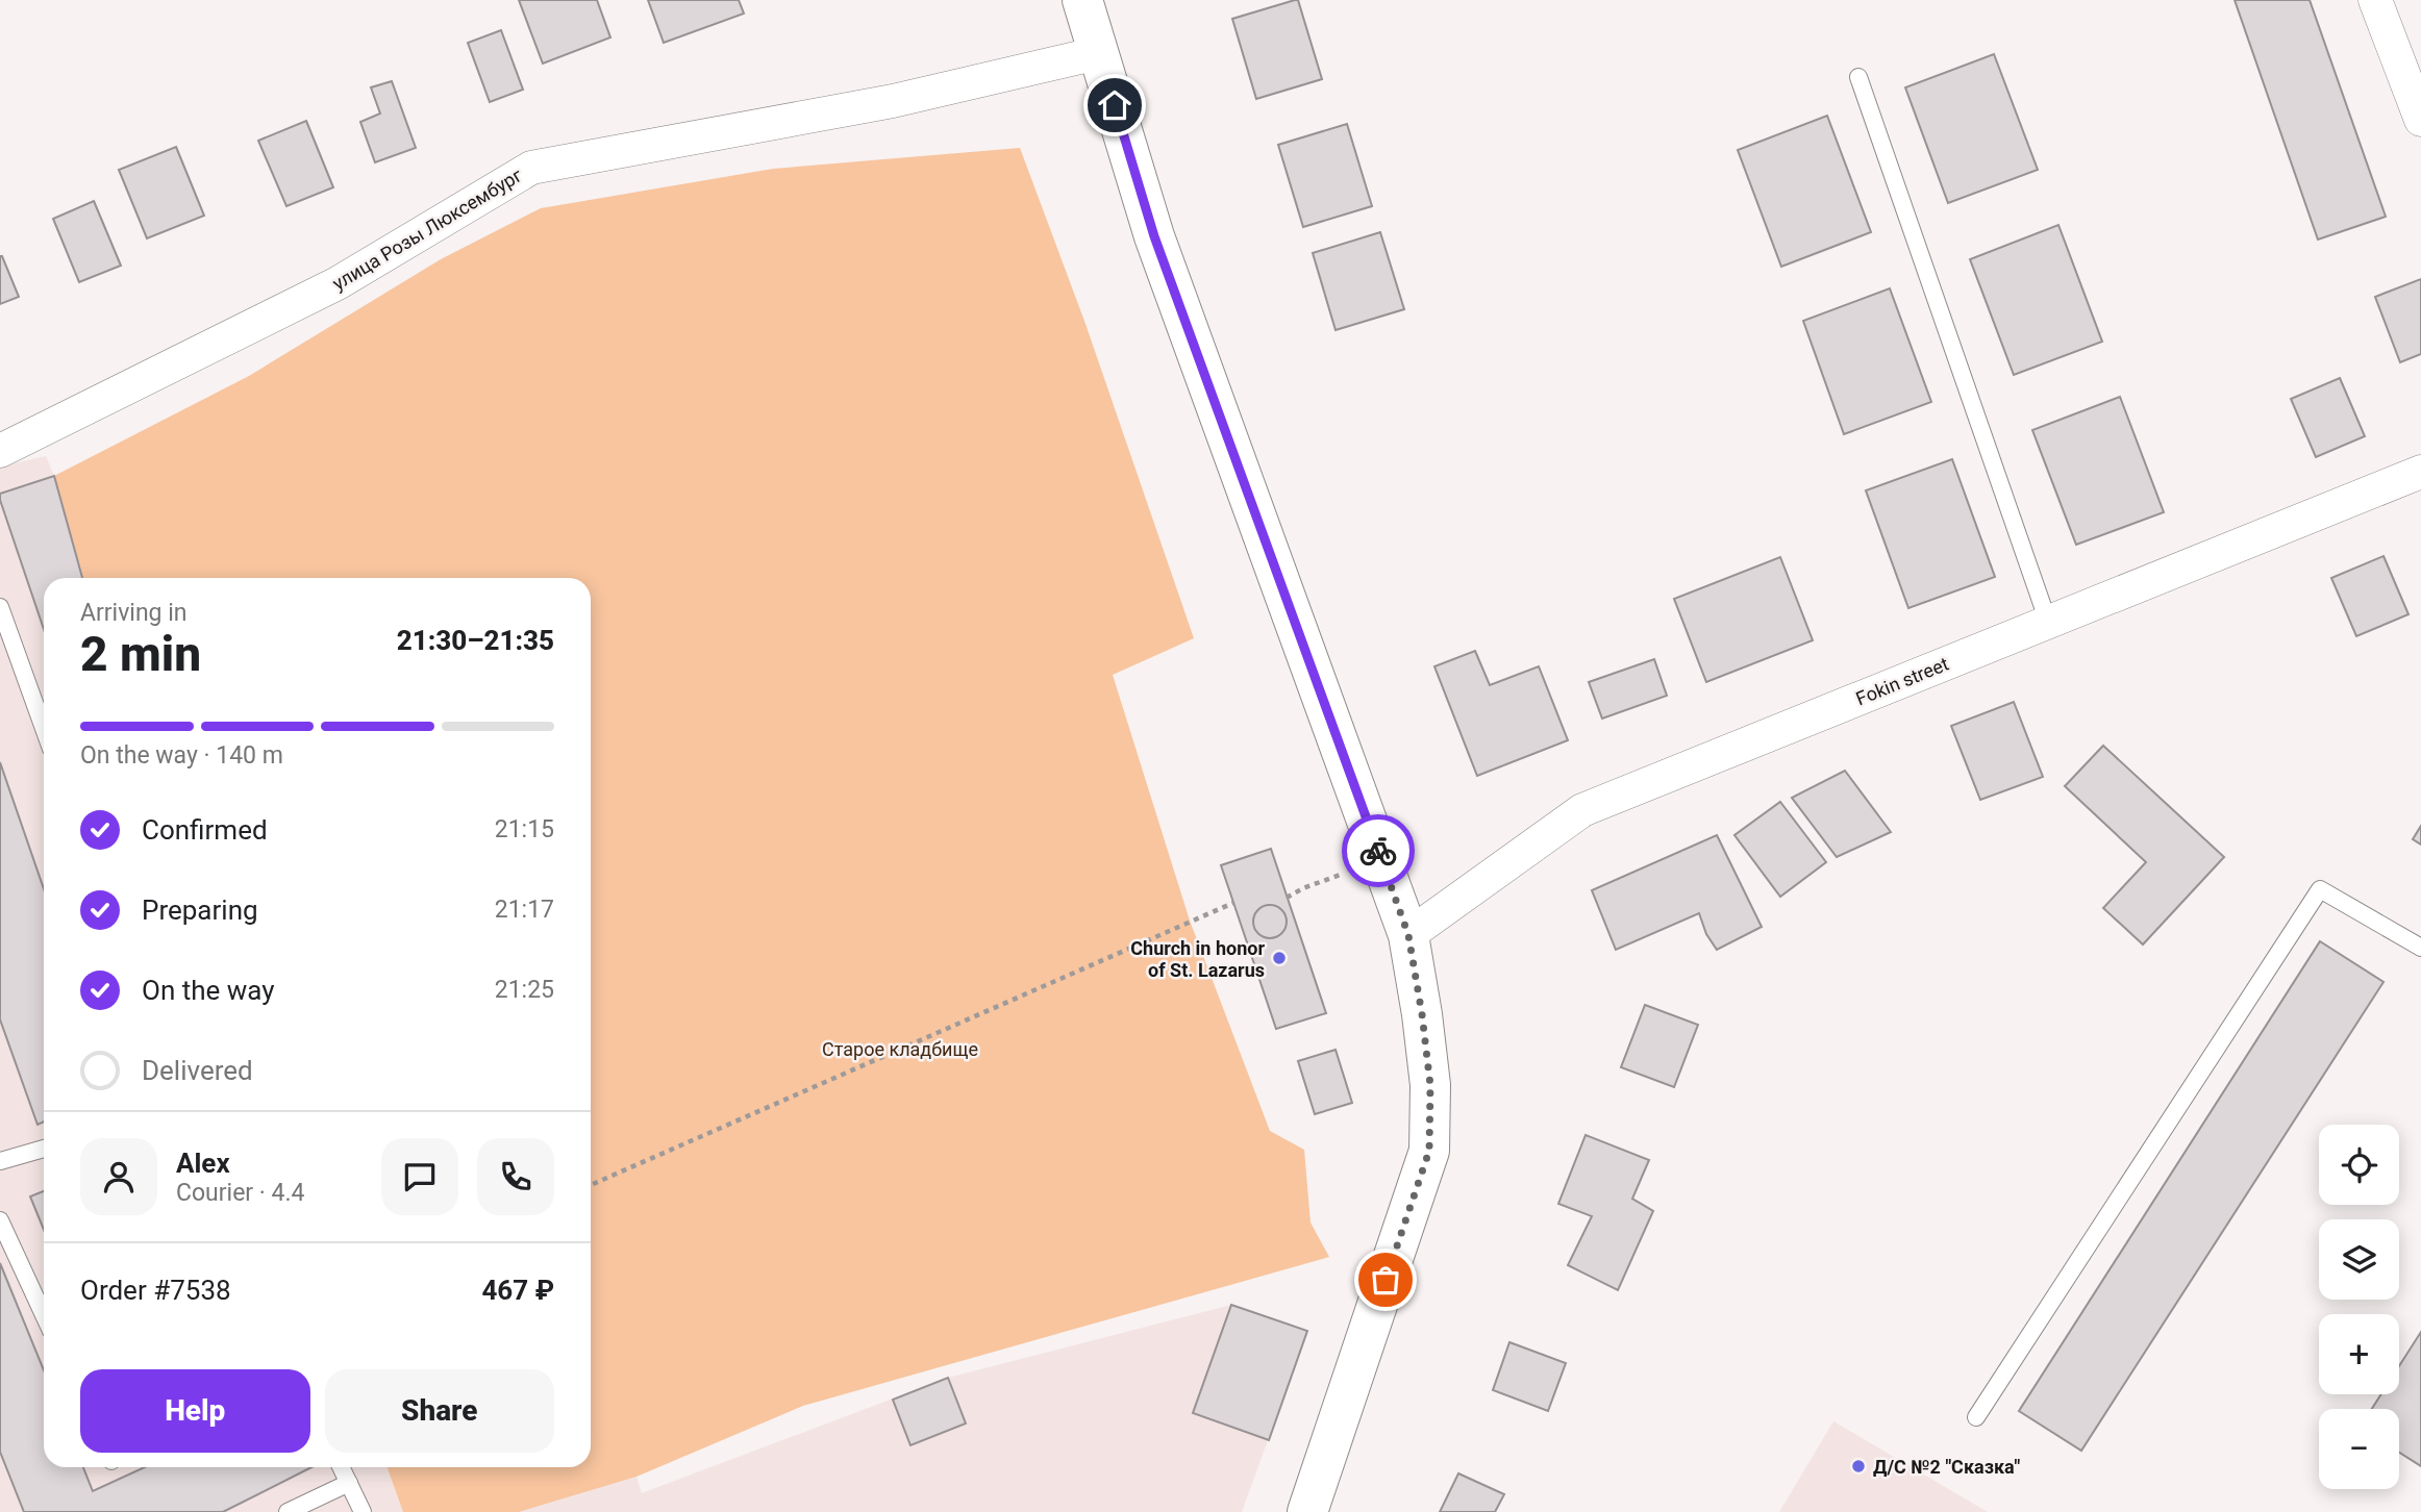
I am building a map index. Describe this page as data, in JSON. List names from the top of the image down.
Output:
{
  "streets": {
    "street": ["улица Розы Люксембург", "Fokin street"]
  },
  "parks": ["Старое кладбище"],
  "places": ["Church in honor of St. Lazarus", "Д/С №2 \"Сказка\""],
  "page": {
    "heading": ["2 min", "Arriving in", "21:30–21:35"],
    "panel": [
      "Alex",
      "Courier · 4.4",
      "Order #7538",
      "467 ₽"
    ],
    "bar": "On the way · 140 m",
    "list": [
      ["Confirmed", "21:15"],
      ["Preparing", "21:17"],
      ["On the way", "21:25"],
      "Delivered"
    ],
    "map_buttons": ["+", "−"],
    "buttons": ["Help", "Share"]
  }
}
